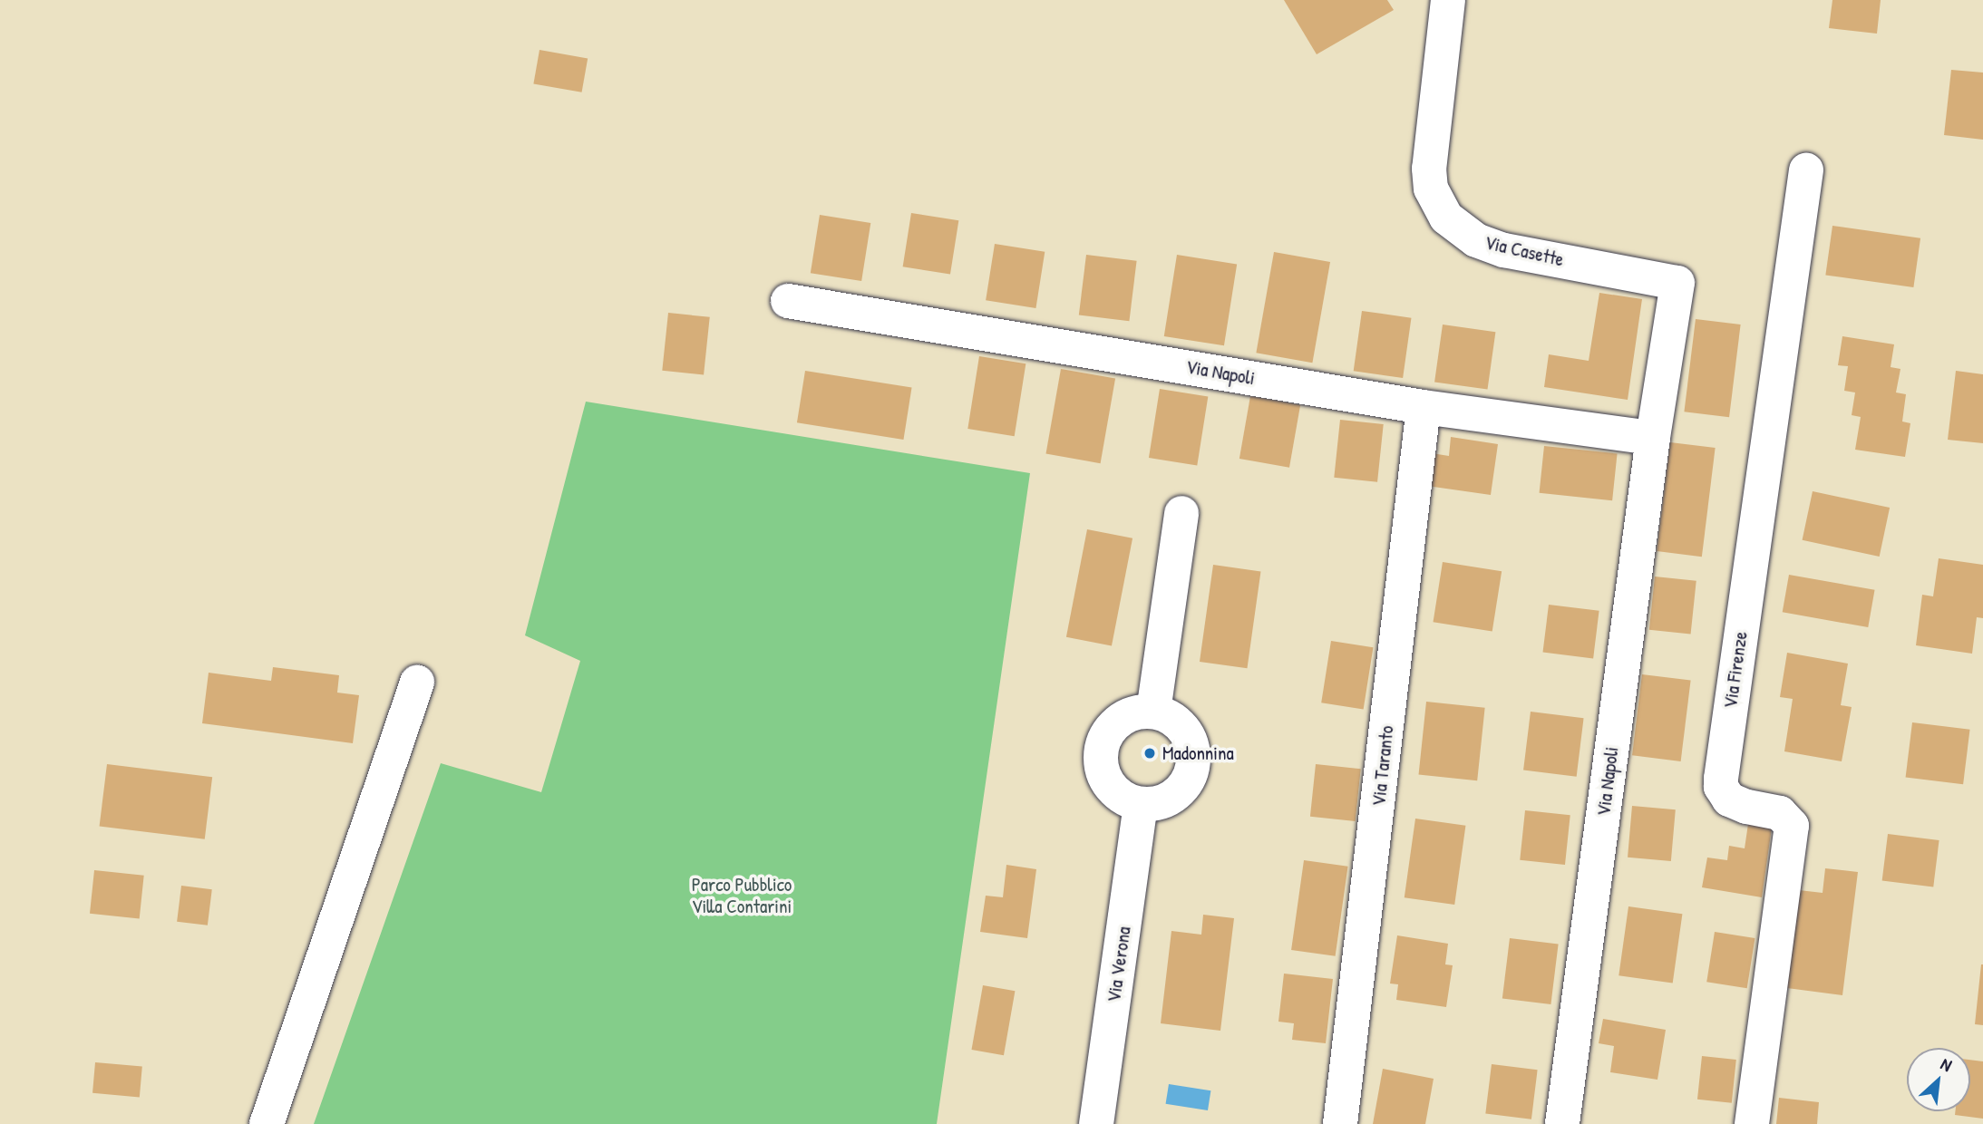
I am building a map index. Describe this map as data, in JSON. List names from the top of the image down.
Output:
{
  "streets": {
    "street": [
      "Via Casette",
      "Via Napoli",
      "Via Firenze",
      "Via Taranto",
      "Via Verona"
    ]
  },
  "crossings": [
    ["Via Casette", "Via Napoli"],
    ["Via Napoli", "Via Taranto"]
  ],
  "parks": ["Parco Pubblico Villa Contarini"],
  "places": ["Madonnina"],
  "north": "top right"
}
